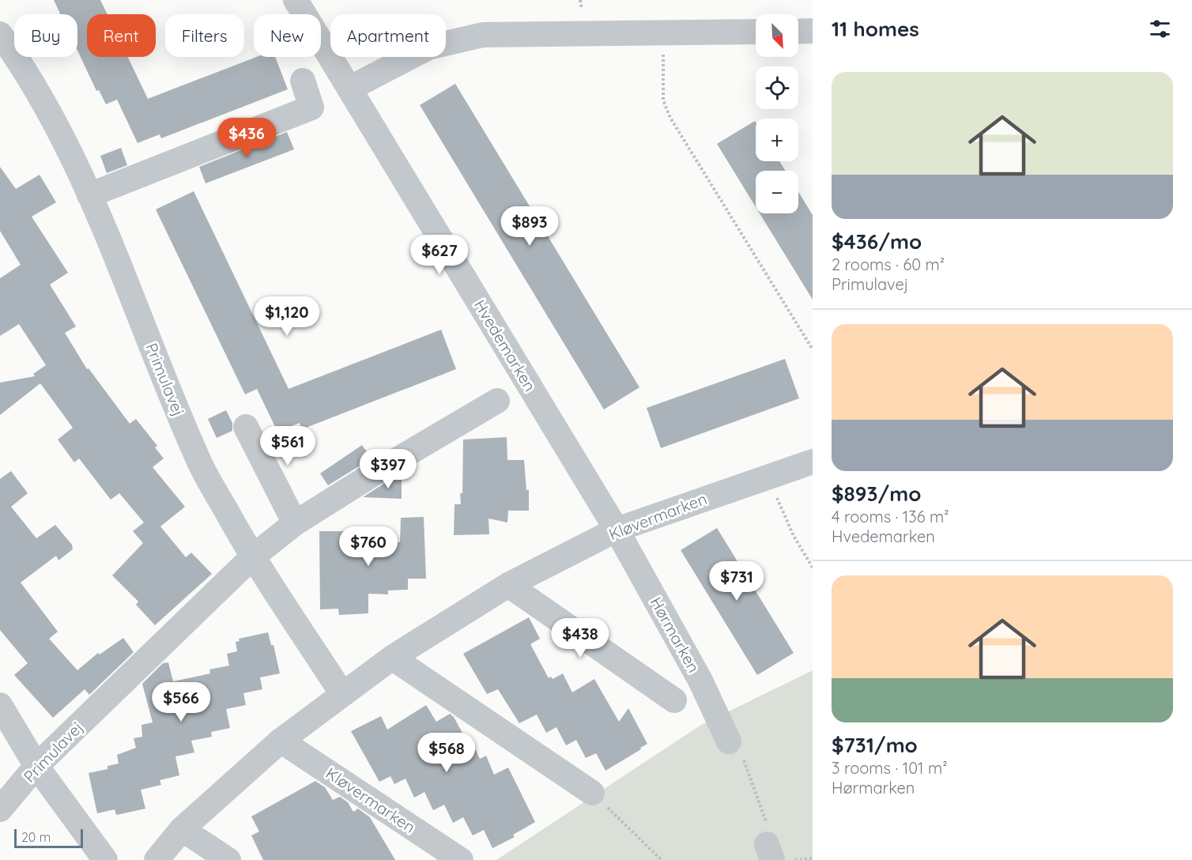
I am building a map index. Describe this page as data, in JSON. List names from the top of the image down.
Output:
{
  "streets": {
    "street": [
      "Hvedemarken",
      "Primulavej",
      "Kløvermarken",
      "Hørmarken"
    ]
  },
  "crossings": [
    ["Hvedemarken", "Kløvermarken"],
    ["Hvedemarken", "Hørmarken"],
    ["Primulavej", "Kløvermarken"],
    ["Kløvermarken", "Hørmarken"]
  ],
  "scale_bar": "20 m",
  "north": "bottom right",
  "page": {
    "heading": "11 homes",
    "map_buttons": ["+", "−"],
    "chip": [
      "Buy",
      "Rent",
      "Filters",
      "New",
      "Apartment"
    ],
    "list": [
      {
        "name": "$436/mo",
        "note": "2 rooms · 60 m² · Primulavej"
      },
      {
        "name": "$893/mo",
        "note": "4 rooms · 136 m² · Hvedemarken"
      },
      {
        "name": "$731/mo",
        "note": "3 rooms · 101 m² · Hørmarken"
      }
    ],
    "price": [
      "$436",
      "$893",
      "$627",
      "$1,120",
      "$561",
      "$397",
      "$760",
      "$731",
      "$438",
      "$566",
      "$568"
    ],
    "scale": "20 m"
  }
}
